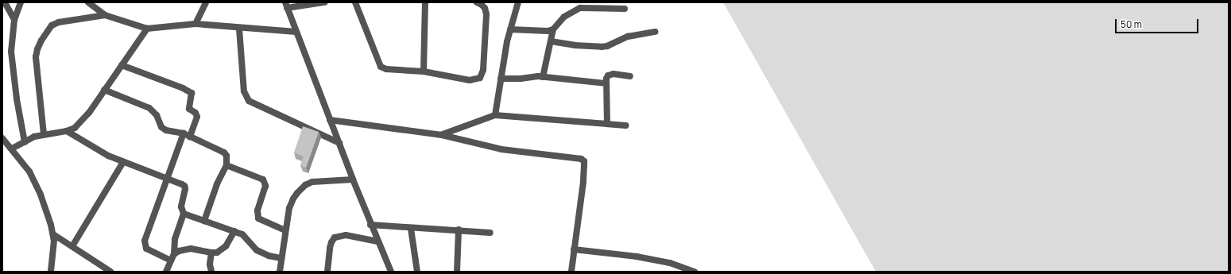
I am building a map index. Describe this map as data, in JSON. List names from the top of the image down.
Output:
{
  "scale_bar": "50 m"
}
